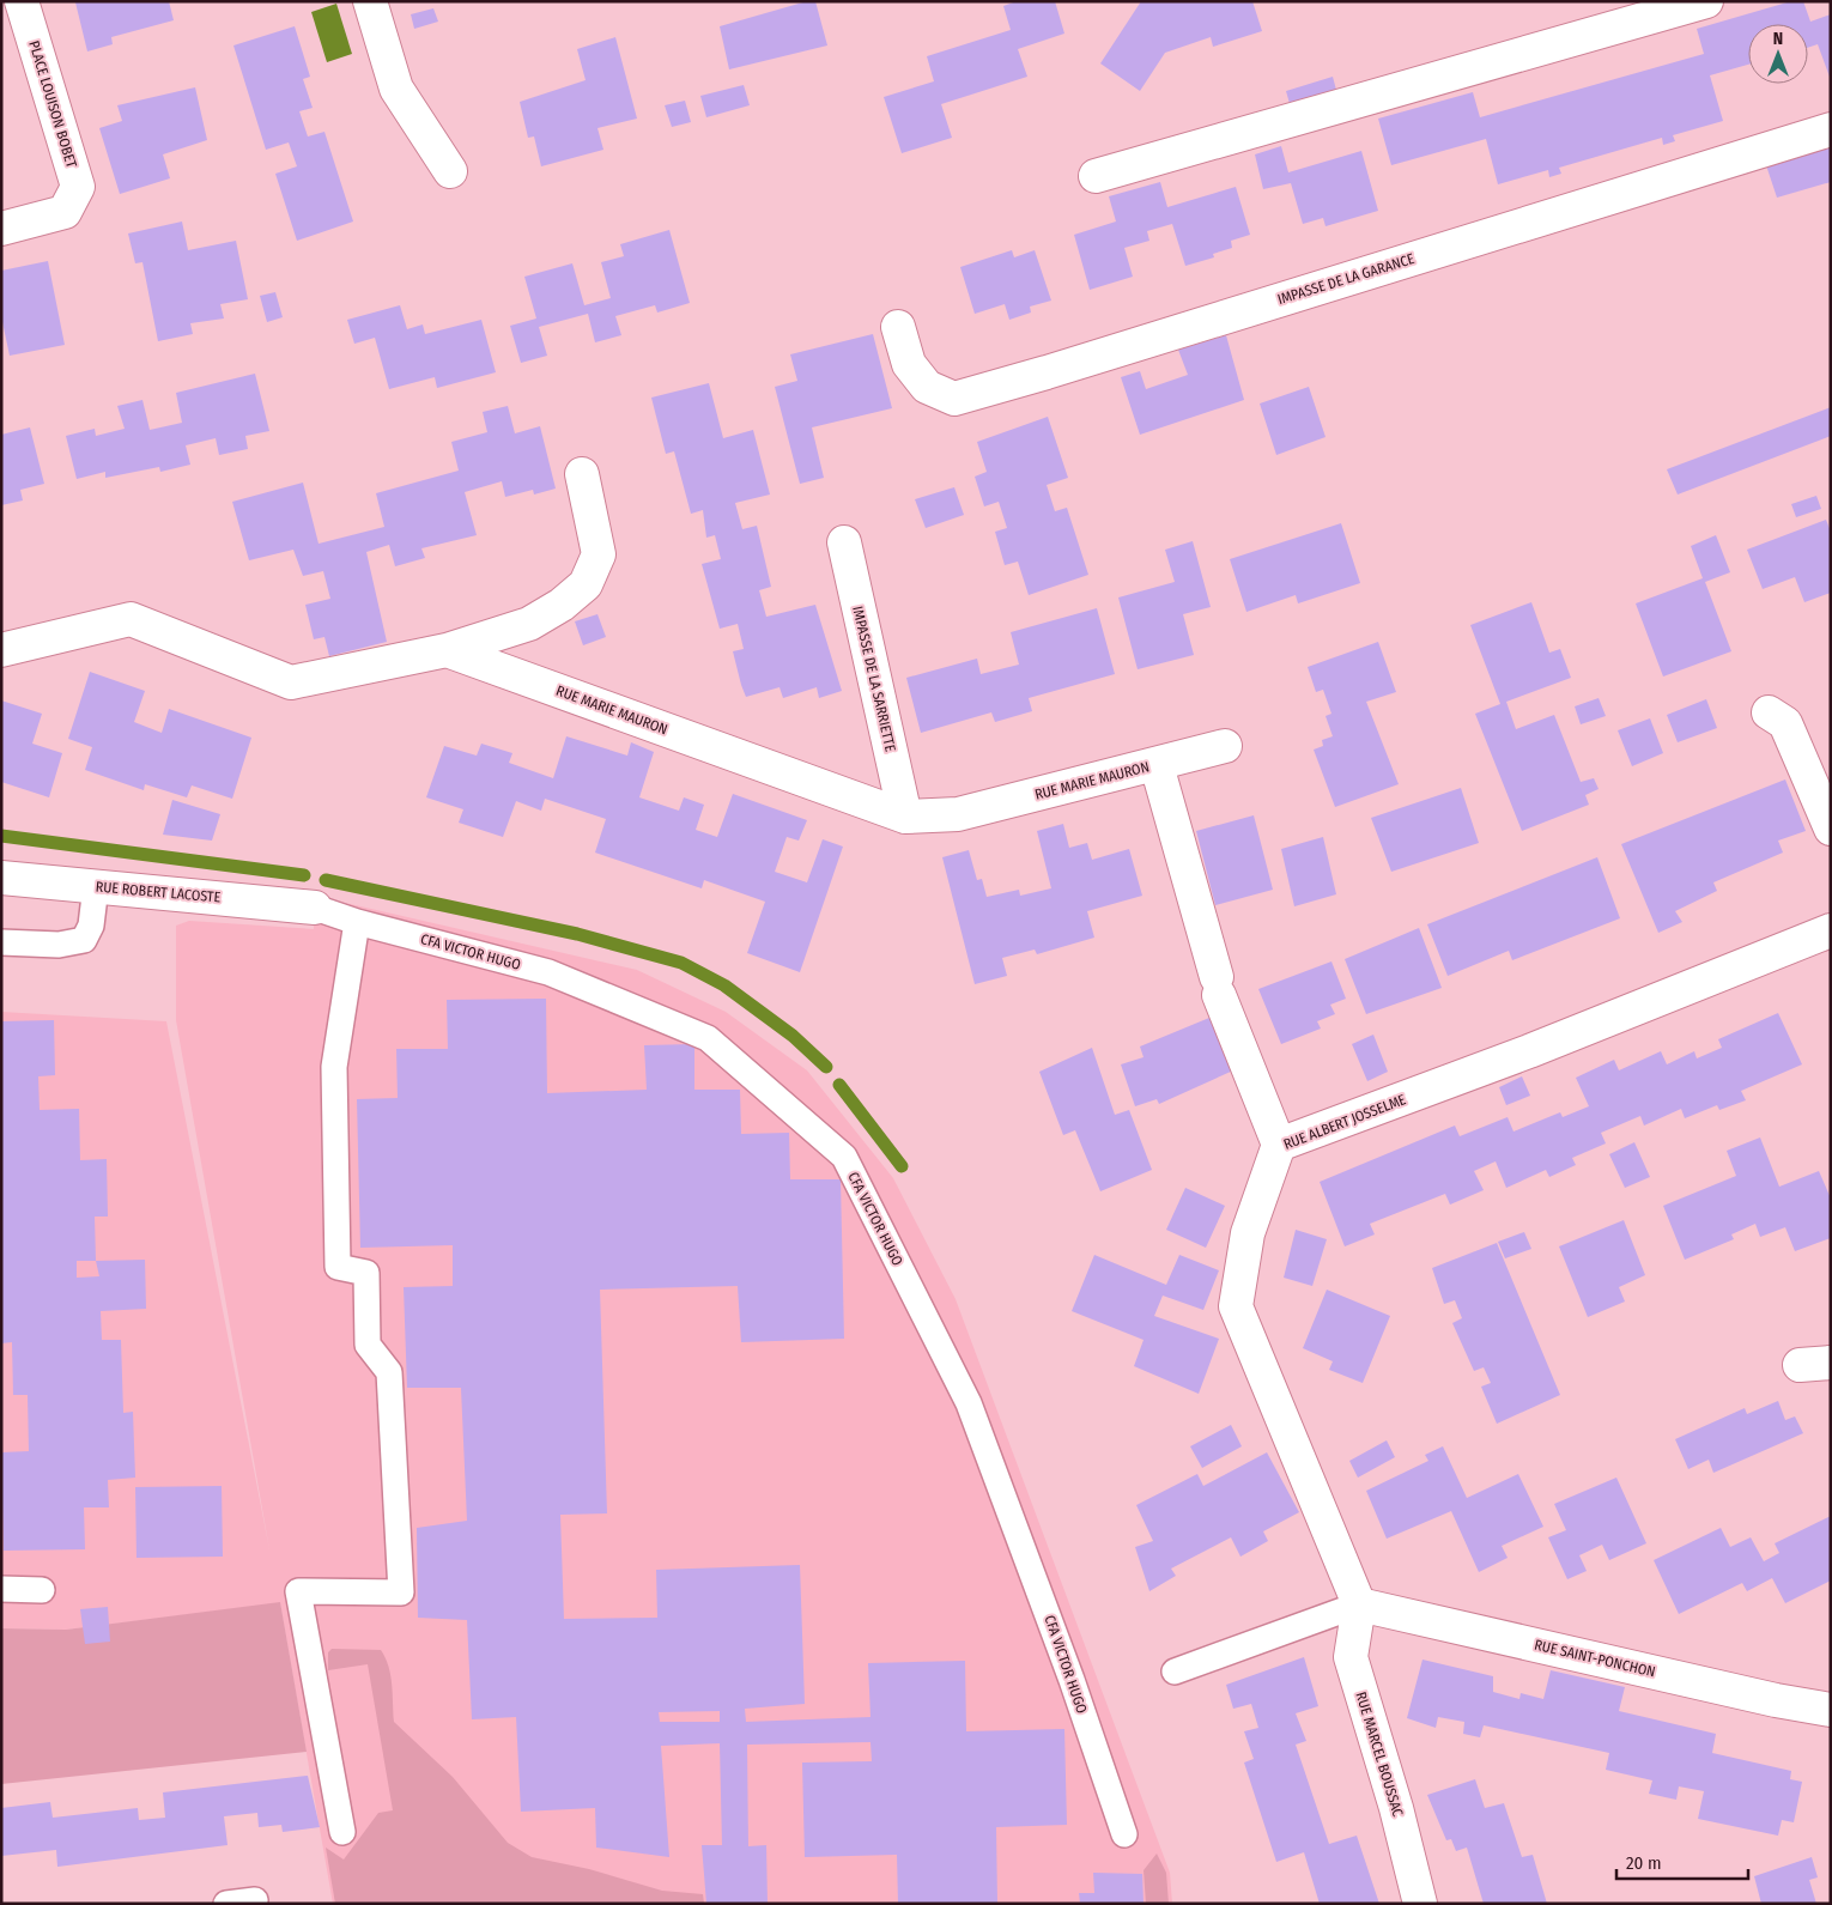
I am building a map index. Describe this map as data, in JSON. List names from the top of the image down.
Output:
{
  "streets": {
    "street": [
      "PLACE LOUISON BOBET",
      "IMPASSE DE LA GARANCE",
      "IMPASSE DE LA SARRIETTE",
      "RUE MARIE MAURON",
      "RUE ROBERT LACOSTE",
      "RUE ALBERT JOSSELME",
      "RUE SAINT-PONCHON",
      "RUE MARCEL BOUSSAC"
    ],
    "lane": ["CFA VICTOR HUGO"]
  },
  "crossings": [
    ["IMPASSE DE LA SARRIETTE", "RUE MARIE MAURON"],
    ["RUE ROBERT LACOSTE", "CFA VICTOR HUGO"],
    ["RUE ALBERT JOSSELME", "RUE SAINT-PONCHON"],
    ["RUE ALBERT JOSSELME", "RUE MARCEL BOUSSAC"],
    ["RUE SAINT-PONCHON", "RUE MARCEL BOUSSAC"]
  ],
  "scale_bar": "20 m",
  "north": "top"
}
